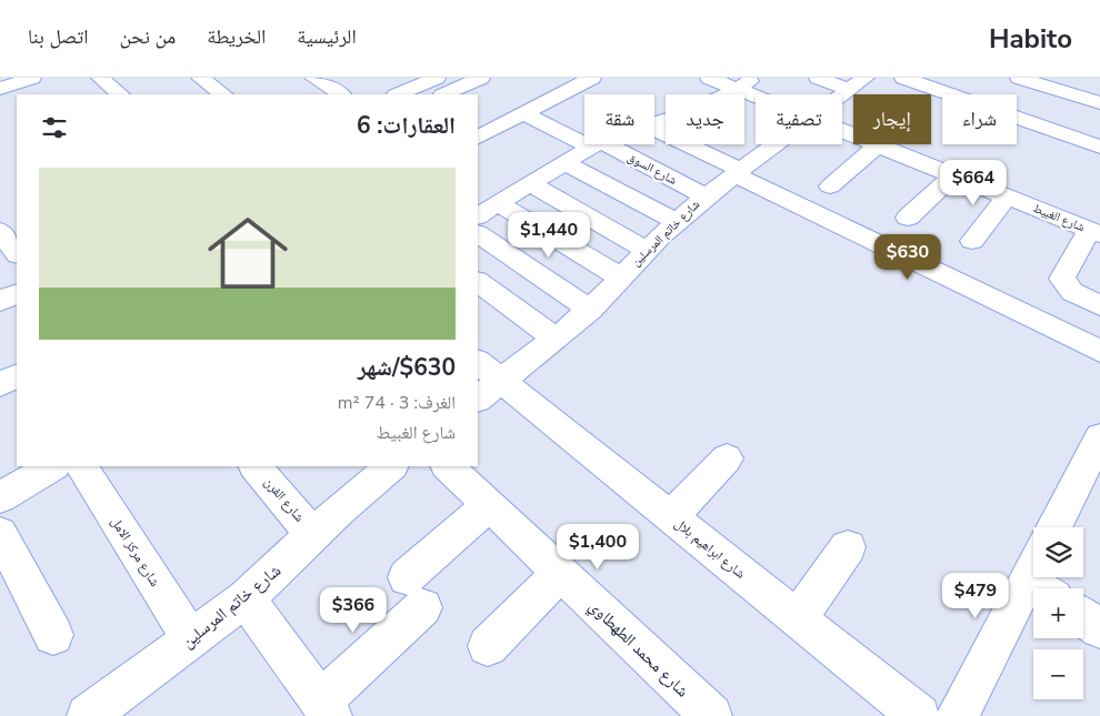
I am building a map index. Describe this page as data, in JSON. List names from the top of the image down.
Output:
{
  "streets": {
    "street": [
      "شارع السوق",
      "شارع الغبيط",
      "شارع خاتم المرسلين",
      "شارع الفرن",
      "شارع ابراهيم بلال",
      "شارع مركز الامل",
      "شارع محمد الطهطاوي"
    ]
  },
  "crossings": [
    ["شارع السوق", "شارع خاتم المرسلين"],
    ["شارع خاتم المرسلين", "شارع الفرن"],
    ["شارع خاتم المرسلين", "شارع ابراهيم بلال"],
    ["شارع خاتم المرسلين", "شارع مركز الامل"]
  ],
  "page": {
    "header": "Habito",
    "nav": [
      "الرئيسية",
      "الخريطة",
      "من نحن",
      "اتصل بنا"
    ],
    "chip": [
      "شراء",
      "إيجار",
      "تصفية",
      "جديد",
      "شقة"
    ],
    "heading": "العقارات: 6",
    "price": [
      "$664",
      "$1,440",
      "$630",
      "$1,400",
      "$479",
      "$366"
    ],
    "list": [
      {
        "name": "$630/شهر",
        "note": "الغرف: 3 · 74 m² · شارع الغبيط"
      }
    ],
    "map_buttons": ["+", "−"]
  }
}
